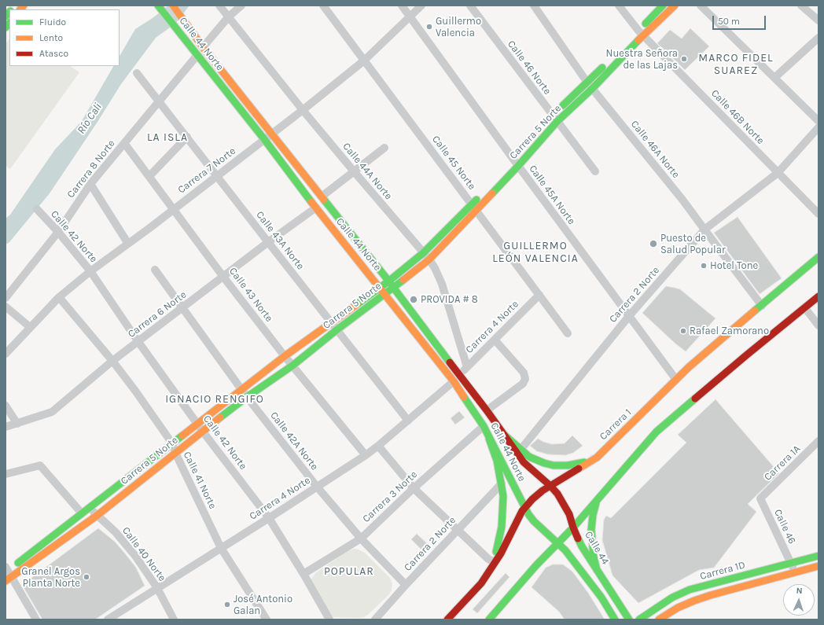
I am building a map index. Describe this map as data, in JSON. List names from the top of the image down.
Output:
{
  "streets": {
    "main road": [
      "Calle 44 Norte",
      "Carrera 5 Norte",
      "Carrera 1",
      "Calle 44",
      "Carrera 1D"
    ],
    "street": [
      "Calle 46 Norte",
      "Calle 46B Norte",
      "Calle 46A Norte",
      "Calle 45 Norte",
      "Carrera 8 Norte",
      "Carrera 7 Norte",
      "Calle 44A Norte",
      "Calle 45A Norte",
      "Calle 42 Norte",
      "Calle 43A Norte",
      "Calle 43 Norte",
      "Carrera 2 Norte",
      "Carrera 6 Norte",
      "Carrera 4 Norte",
      "Calle 42A Norte",
      "Carrera 1A",
      "Calle 41 Norte",
      "Carrera 3 Norte",
      "Calle 46",
      "Calle 40 Norte"
    ]
  },
  "crossings": [
    ["Calle 44 Norte", "Carrera 5 Norte"],
    ["Calle 44 Norte", "Carrera 8 Norte"],
    ["Calle 44 Norte", "Carrera 7 Norte"],
    ["Calle 44 Norte", "Carrera 6 Norte"],
    ["Calle 44 Norte", "Carrera 4 Norte"],
    ["Calle 44 Norte", "Carrera 1"],
    ["Calle 44 Norte", "Carrera 3 Norte"],
    ["Calle 44 Norte", "Calle 44"],
    ["Calle 46 Norte", "Carrera 5 Norte"],
    ["Calle 46B Norte", "Carrera 5 Norte"],
    ["Calle 46B Norte", "Carrera 2 Norte"],
    ["Carrera 5 Norte", "Calle 46A Norte"],
    ["Carrera 5 Norte", "Calle 45 Norte"],
    ["Carrera 5 Norte", "Calle 44A Norte"],
    ["Carrera 5 Norte", "Calle 45A Norte"],
    ["Carrera 5 Norte", "Calle 42 Norte"],
    ["Carrera 5 Norte", "Calle 43A Norte"],
    ["Carrera 5 Norte", "Calle 43 Norte"],
    ["Carrera 5 Norte", "Calle 42A Norte"],
    ["Carrera 5 Norte", "Calle 41 Norte"],
    ["Carrera 5 Norte", "Calle 40 Norte"],
    ["Calle 46A Norte", "Carrera 2 Norte"],
    ["Calle 46A Norte", "Carrera 1"],
    ["Calle 45 Norte", "Carrera 7 Norte"],
    ["Calle 45 Norte", "Carrera 4 Norte"],
    ["Carrera 8 Norte", "Calle 42 Norte"],
    ["Carrera 8 Norte", "Calle 43A Norte"],
    ["Carrera 8 Norte", "Calle 43 Norte"],
    ["Carrera 7 Norte", "Calle 44A Norte"],
    ["Carrera 7 Norte", "Calle 45A Norte"],
    ["Carrera 7 Norte", "Calle 42 Norte"],
    ["Carrera 7 Norte", "Calle 43A Norte"],
    ["Carrera 7 Norte", "Calle 43 Norte"],
    ["Carrera 7 Norte", "Calle 41 Norte"],
    ["Calle 44A Norte", "Carrera 4 Norte"],
    ["Calle 45A Norte", "Carrera 2 Norte"],
    ["Calle 45A Norte", "Carrera 1"],
    ["Calle 42 Norte", "Carrera 6 Norte"],
    ["Calle 42 Norte", "Carrera 4 Norte"],
    ["Calle 42 Norte", "Carrera 3 Norte"],
    ["Calle 43A Norte", "Carrera 6 Norte"],
    ["Calle 43A Norte", "Carrera 4 Norte"],
    ["Calle 43 Norte", "Carrera 6 Norte"],
    ["Calle 43 Norte", "Carrera 4 Norte"],
    ["Carrera 2 Norte", "Calle 42A Norte"],
    ["Carrera 6 Norte", "Calle 42A Norte"],
    ["Carrera 6 Norte", "Calle 41 Norte"],
    ["Carrera 4 Norte", "Calle 42A Norte"],
    ["Carrera 4 Norte", "Calle 41 Norte"],
    ["Carrera 4 Norte", "Calle 40 Norte"],
    ["Carrera 1", "Calle 44"],
    ["Calle 42A Norte", "Carrera 3 Norte"],
    ["Carrera 1A", "Calle 46"],
    ["Calle 46", "Carrera 1D"]
  ],
  "districts": [
    "MARCO FIDEL SUAREZ",
    "LA ISLA",
    "GUILLERMO LEÓN VALENCIA",
    "IGNACIO RENGIFO",
    "POPULAR"
  ],
  "water": ["Río Cali"],
  "places": [
    "Guillermo Valencia",
    "Nuestra Señora de las Lajas",
    "Puesto de Salud Popular",
    "Hotel Tone",
    "PROVIDA # 8",
    "Rafael Zamorano",
    "Granel Argos Planta Norte",
    "José Antonio Galan"
  ],
  "legend": ["Fluido", "Lento", "Atasco"],
  "scale_bar": "50 m",
  "north": "top"
}
